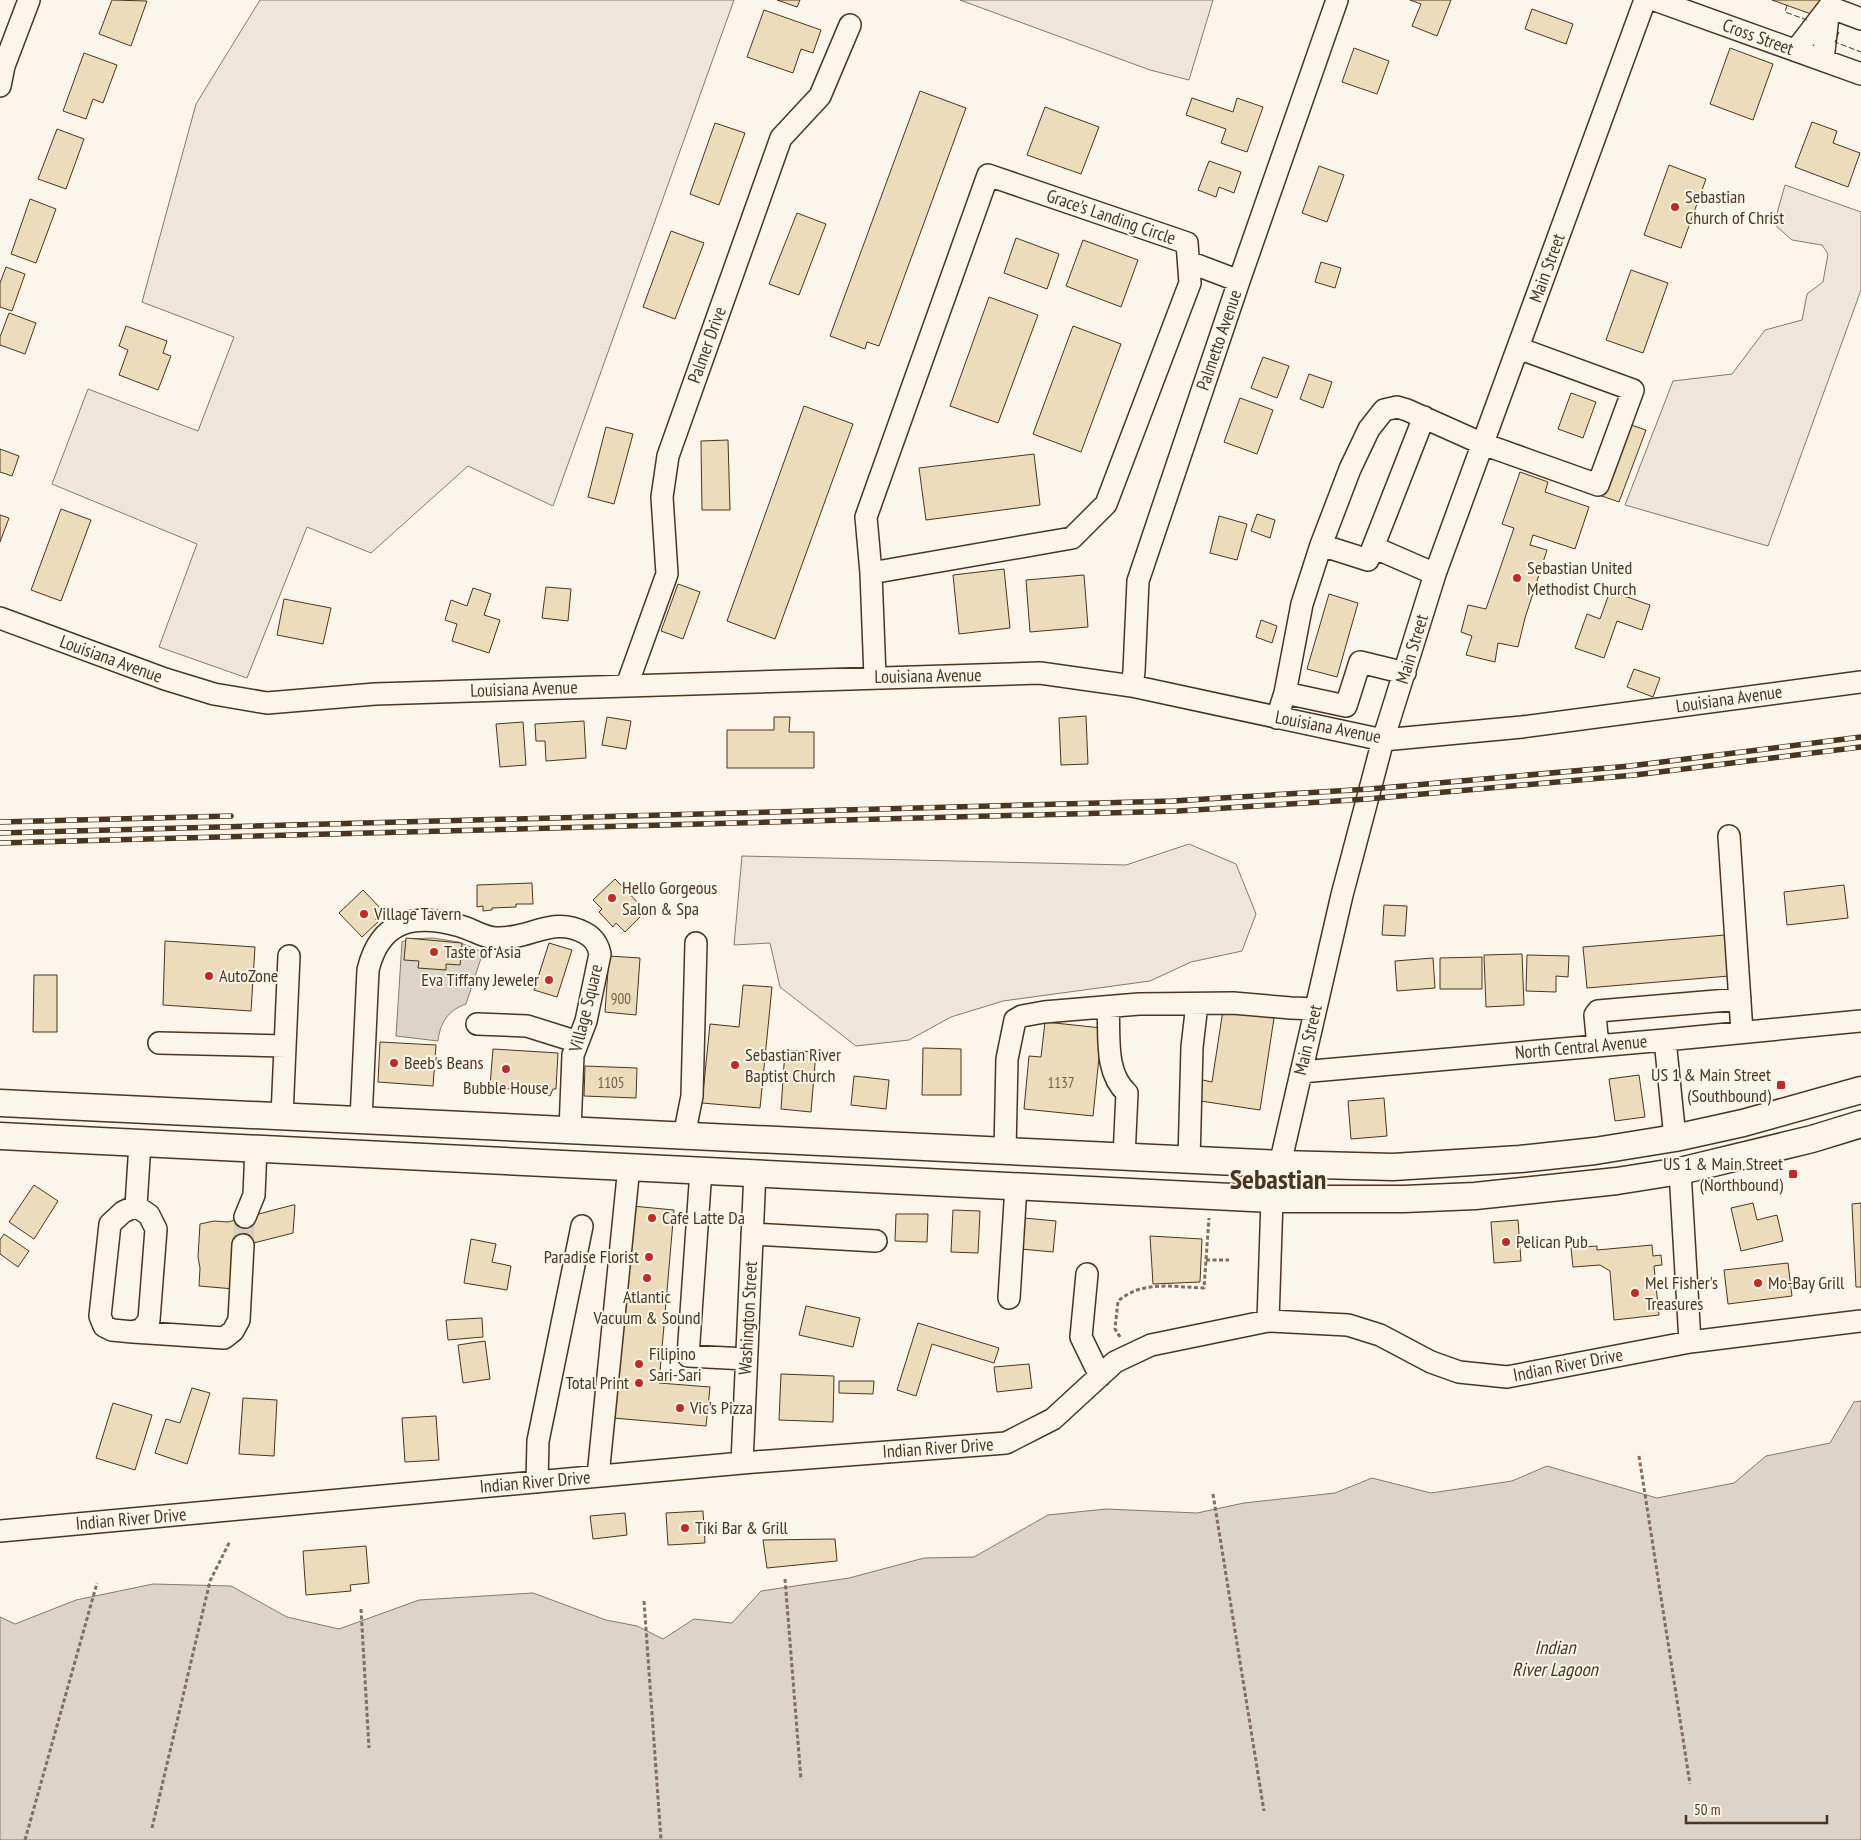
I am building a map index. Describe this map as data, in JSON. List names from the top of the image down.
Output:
{
  "streets": {
    "street": [
      "Cross Street",
      "Grace's Landing Circle",
      "Main Street",
      "Palmetto Avenue",
      "Palmer Drive",
      "Louisiana Avenue",
      "Village Square",
      "North Central Avenue",
      "Washington Street",
      "Indian River Drive"
    ]
  },
  "crossings": [
    ["Grace's Landing Circle", "Louisiana Avenue"],
    ["Main Street", "Louisiana Avenue"],
    ["Main Street", "North Central Avenue"],
    ["Main Street", "Indian River Drive"],
    ["Palmetto Avenue", "Louisiana Avenue"],
    ["Palmer Drive", "Louisiana Avenue"],
    ["Washington Street", "Indian River Drive"]
  ],
  "districts": ["Sebastian"],
  "water": ["Indian River Lagoon"],
  "places": {
    "other": [
      "Sebastian Church of Christ",
      "Sebastian United Methodist Church",
      "Hello Gorgeous Salon & Spa",
      "Village Tavern",
      "Taste of Asia",
      "AutoZone",
      "Eva Tiffany Jeweler",
      "Beeb's Beans",
      "Sebastian River Baptist Church",
      "Bubble House",
      "Cafe Latte Da",
      "Pelican Pub",
      "Paradise Florist",
      "Atlantic Vacuum & Sound",
      "Mo-Bay Grill",
      "Mel Fisher's Treasures",
      "Filipino Sari-Sari",
      "Total Print",
      "Vic's Pizza",
      "Tiki Bar & Grill"
    ],
    "transit": ["US 1 & Main Street (Southbound)", "US 1 & Main Street (Northbound)"]
  },
  "house_numbers": ["900", "1105", "1137"],
  "scale_bar": "50 m"
}
